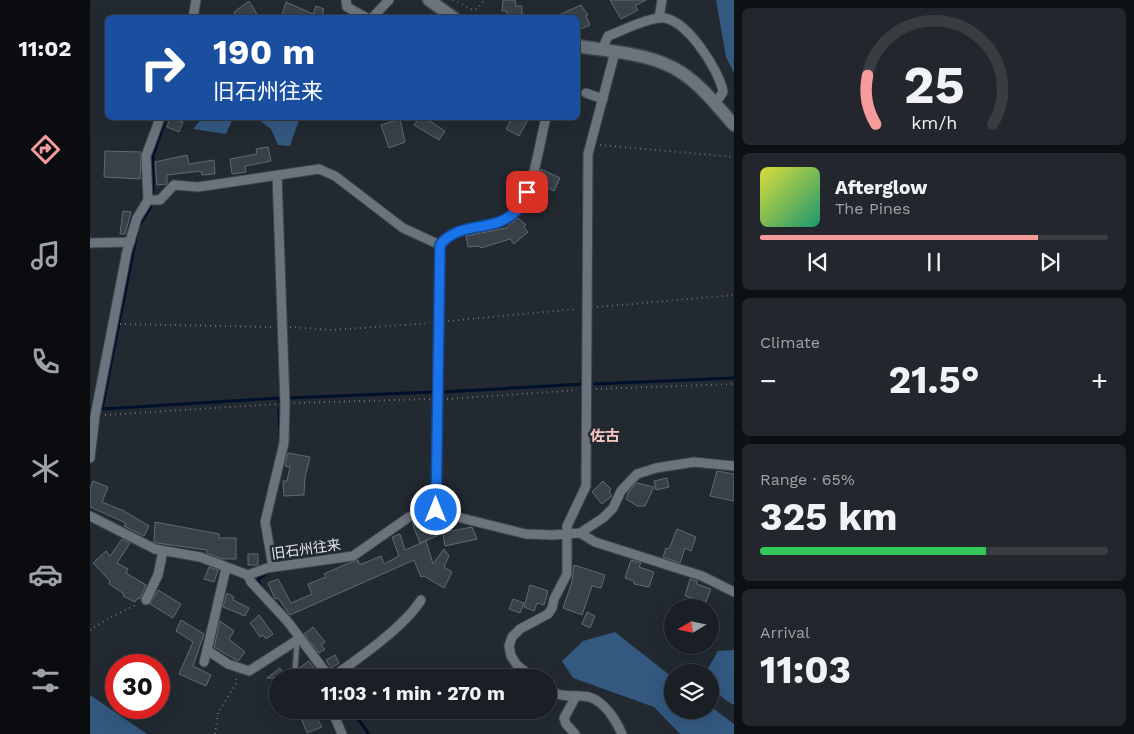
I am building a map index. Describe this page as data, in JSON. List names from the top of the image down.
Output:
{
  "streets": {
    "street": ["旧石州往来"]
  },
  "districts": ["佐古"],
  "north": "left",
  "page": {
    "tabs": "11:02",
    "turn": ["190 m", "旧石州往来"],
    "song": ["Afterglow", "The Pines"],
    "tile": [
      "Climate",
      ["Range · 65%", "325 km"],
      ["Arrival", "11:03"]
    ],
    "heat": ["−", "21.5°", "+"],
    "limit": "30",
    "trip": "11:03 · 1 min · 270 m",
    "gauge": ["25", "km/h"]
  }
}
